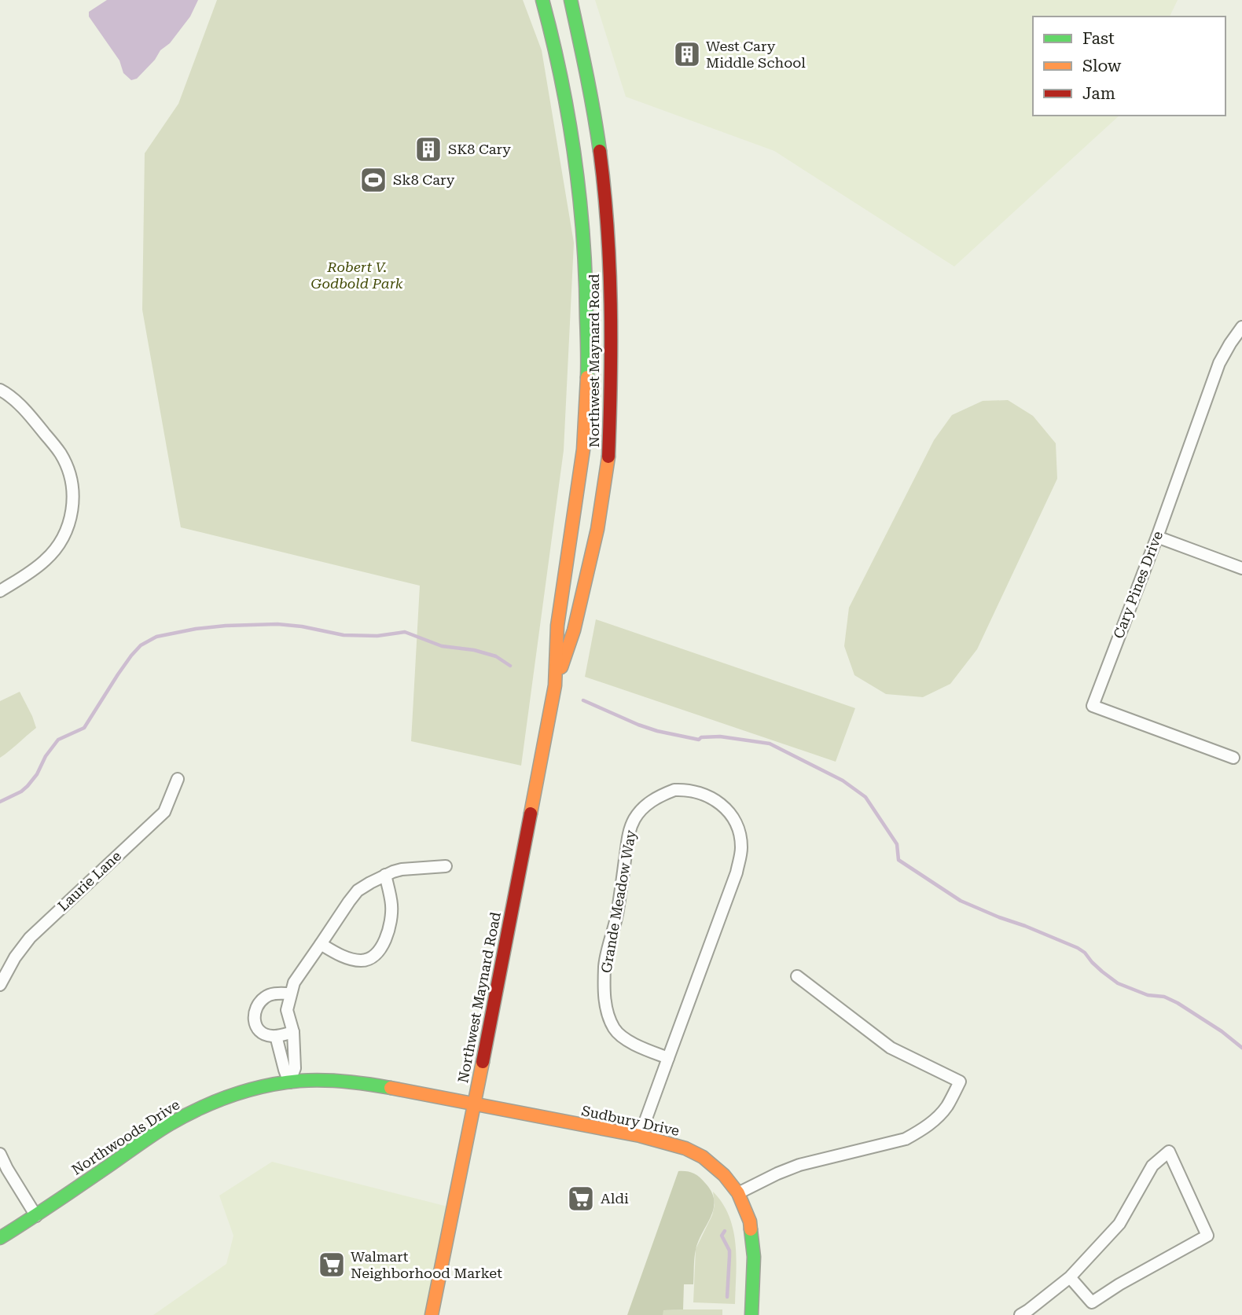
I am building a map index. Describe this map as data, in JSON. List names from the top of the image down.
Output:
{
  "streets": {
    "main road": ["Northwest Maynard Road", "Sudbury Drive", "Northwoods Drive"],
    "street": ["Cary Pines Drive", "Laurie Lane", "Grande Meadow Way"]
  },
  "crossings": [
    ["Northwest Maynard Road", "Sudbury Drive"],
    ["Northwest Maynard Road", "Northwoods Drive"],
    ["Grande Meadow Way", "Sudbury Drive"],
    ["Sudbury Drive", "Northwoods Drive"]
  ],
  "parks": ["Robert V. Godbold Park"],
  "places": {
    "building": ["West Cary Middle School", "SK8 Cary"],
    "sports": ["Sk8 Cary"],
    "supermarket": ["Aldi", "Walmart Neighborhood Market"]
  },
  "legend": ["Fast", "Slow", "Jam"]
}
